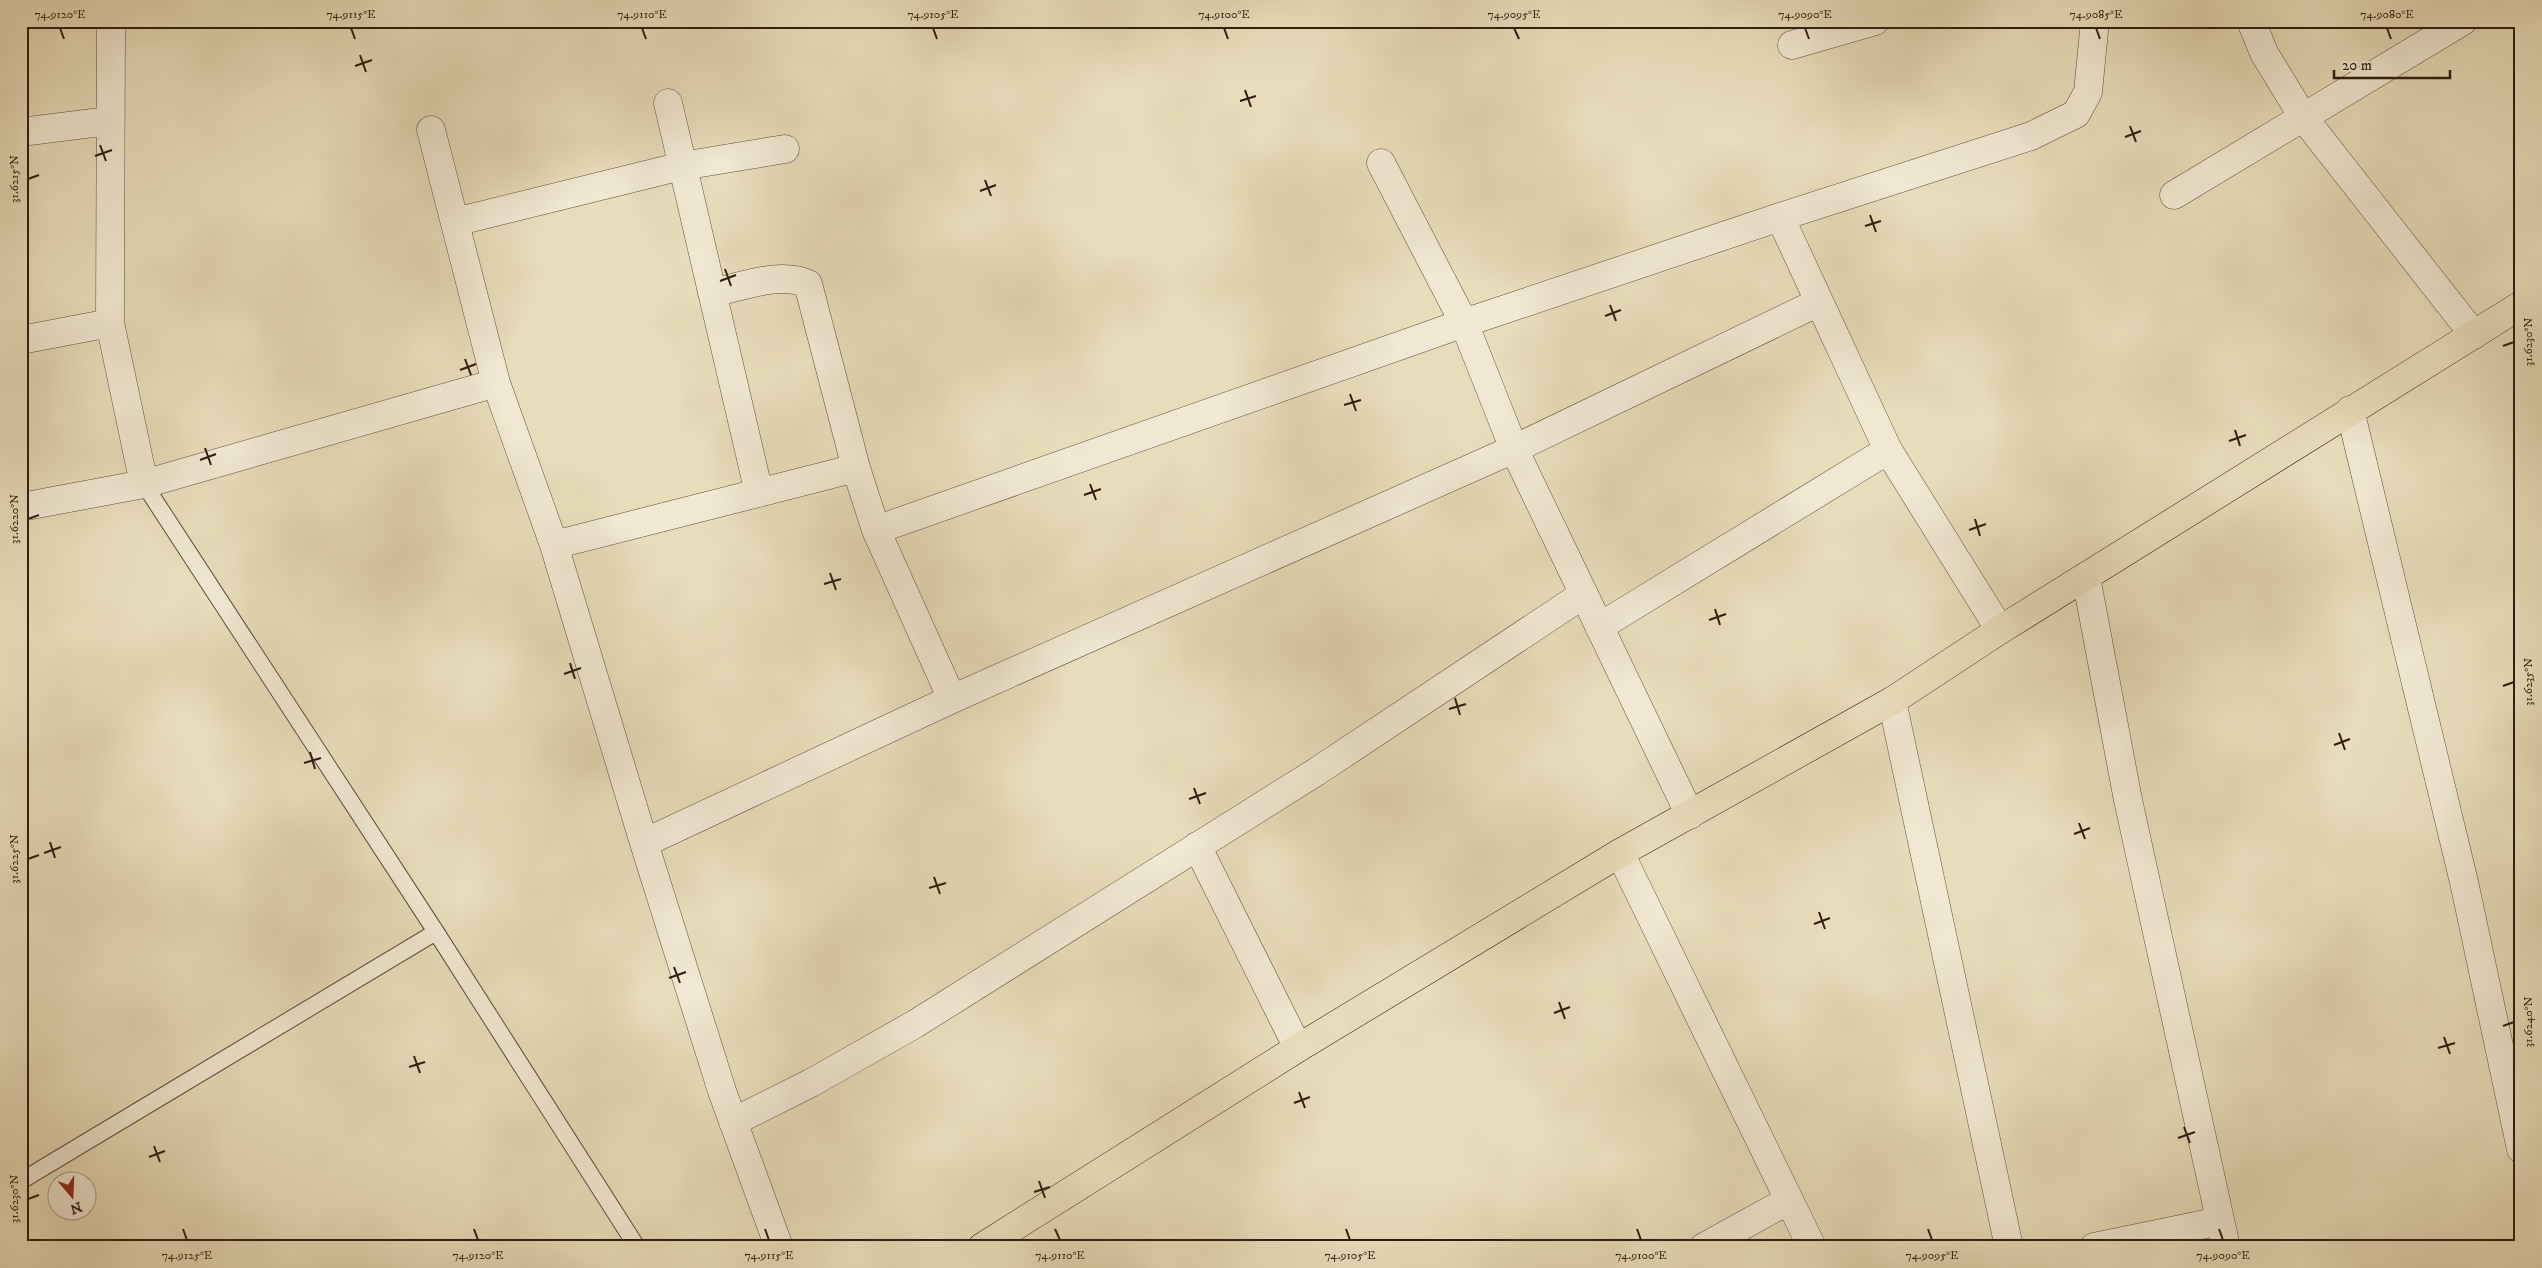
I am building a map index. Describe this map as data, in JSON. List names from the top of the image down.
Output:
{
  "scale_bar": "20 m",
  "north": "bottom",
  "coordinates": [
    "74.9120°E",
    "74.9115°E",
    "74.9110°E",
    "74.9105°E",
    "74.9100°E",
    "74.9095°E",
    "74.9090°E",
    "74.9085°E",
    "74.9080°E",
    "31.6215°N",
    "31.6230°N",
    "31.6220°N",
    "31.6235°N",
    "31.6225°N",
    "31.6240°N",
    "74.9125°E"
  ]
}
